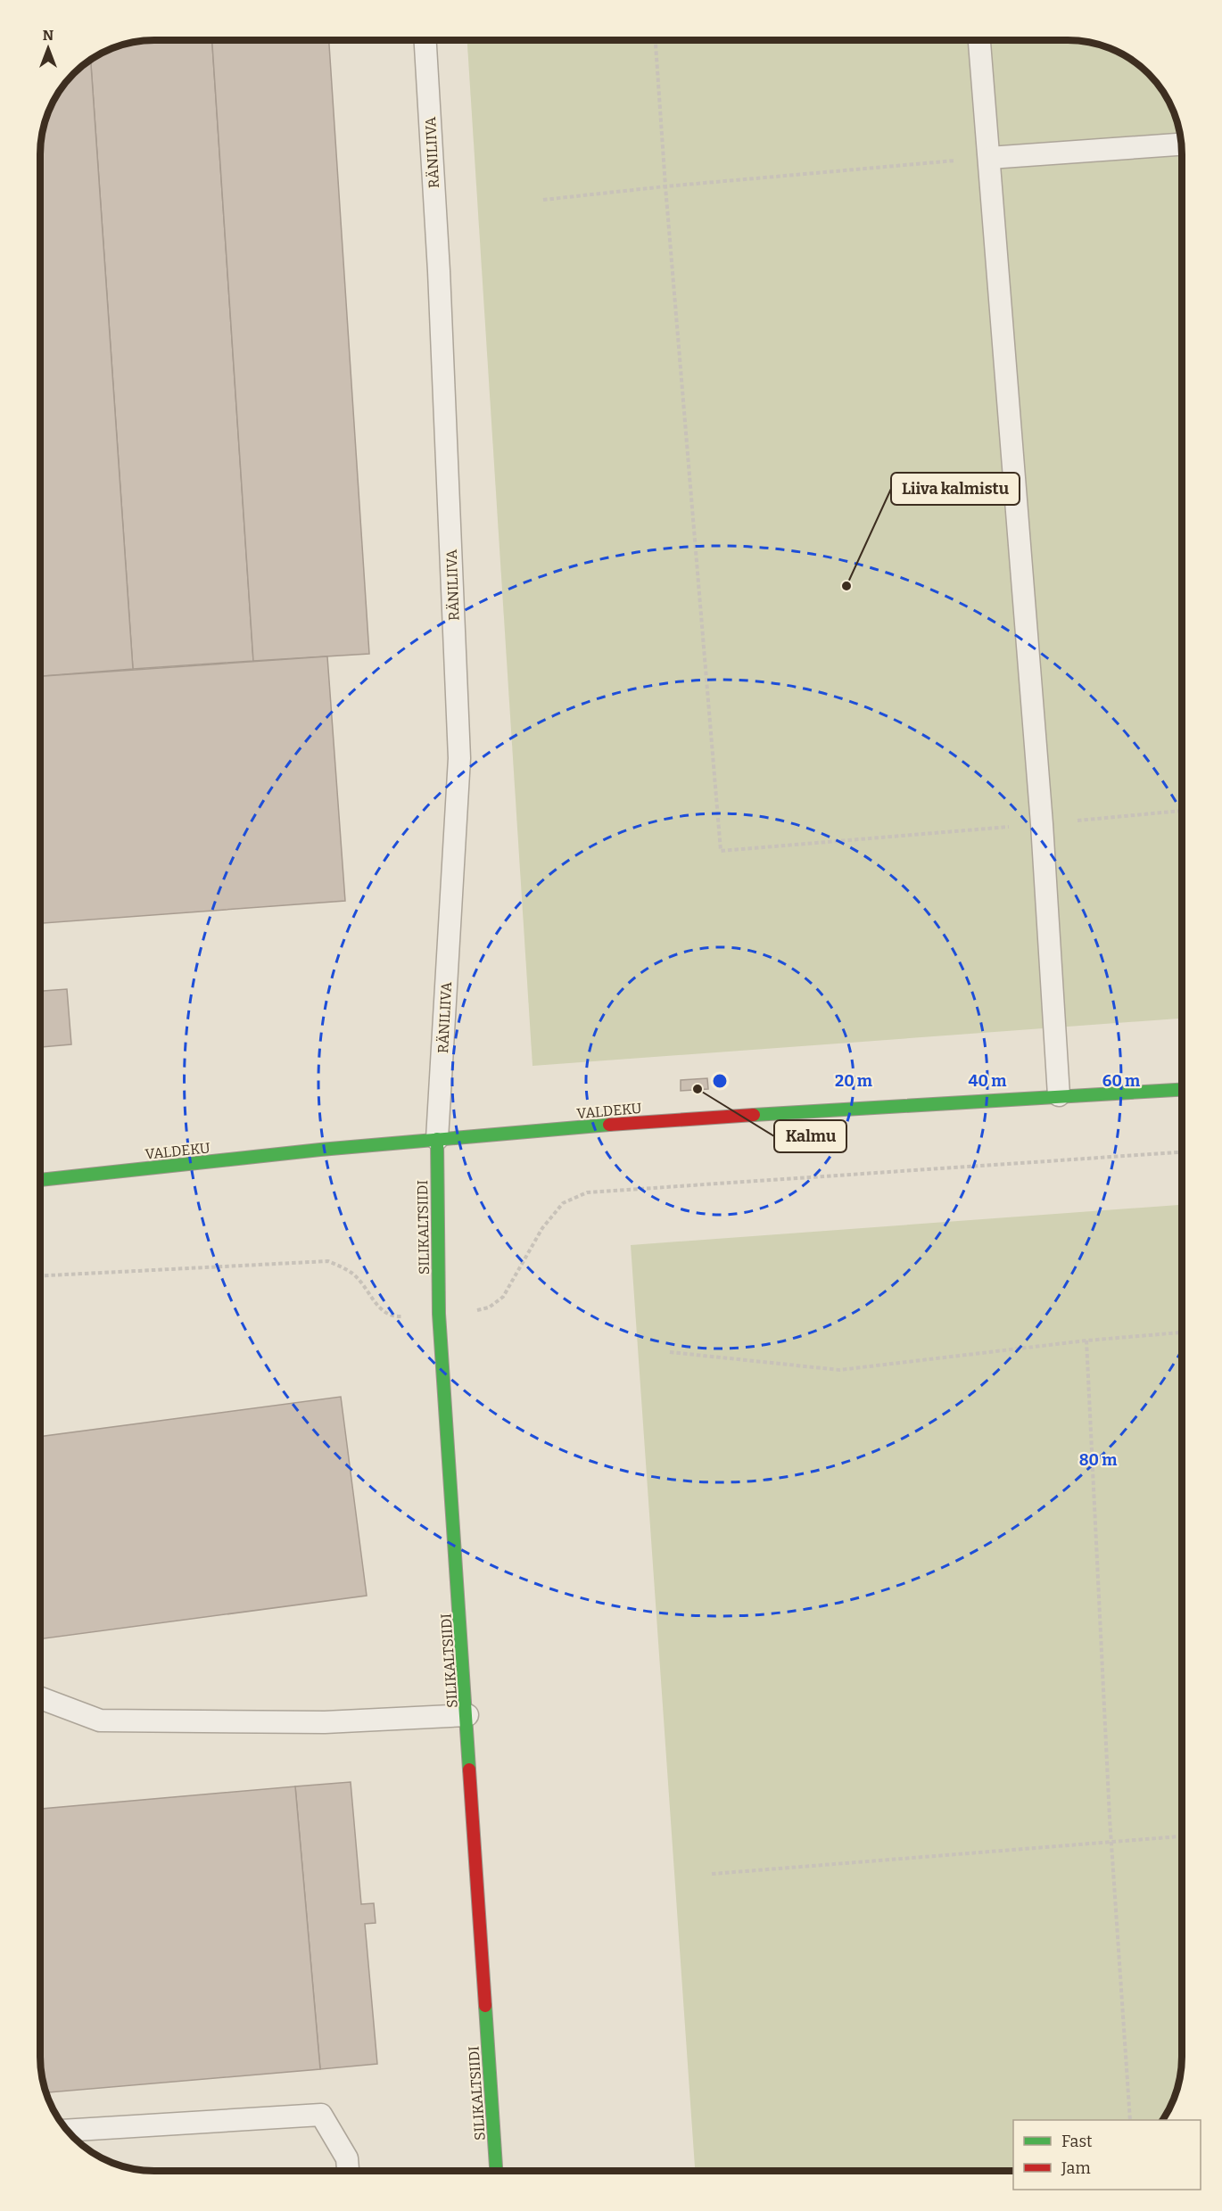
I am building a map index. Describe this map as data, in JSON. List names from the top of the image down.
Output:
{
  "streets": {
    "street": ["VALDEKU", "SILIKALTSIIDI"],
    "lane": ["RÄNILIIVA"]
  },
  "crossings": [
    ["RÄNILIIVA", "VALDEKU"],
    ["RÄNILIIVA", "SILIKALTSIIDI"],
    ["VALDEKU", "SILIKALTSIIDI"]
  ],
  "places": ["Liiva kalmistu", "Kalmu"],
  "legend": ["Fast", "Jam"],
  "north": "top",
  "rings": [
    "20 m",
    "40 m",
    "60 m",
    "80 m"
  ]
}
